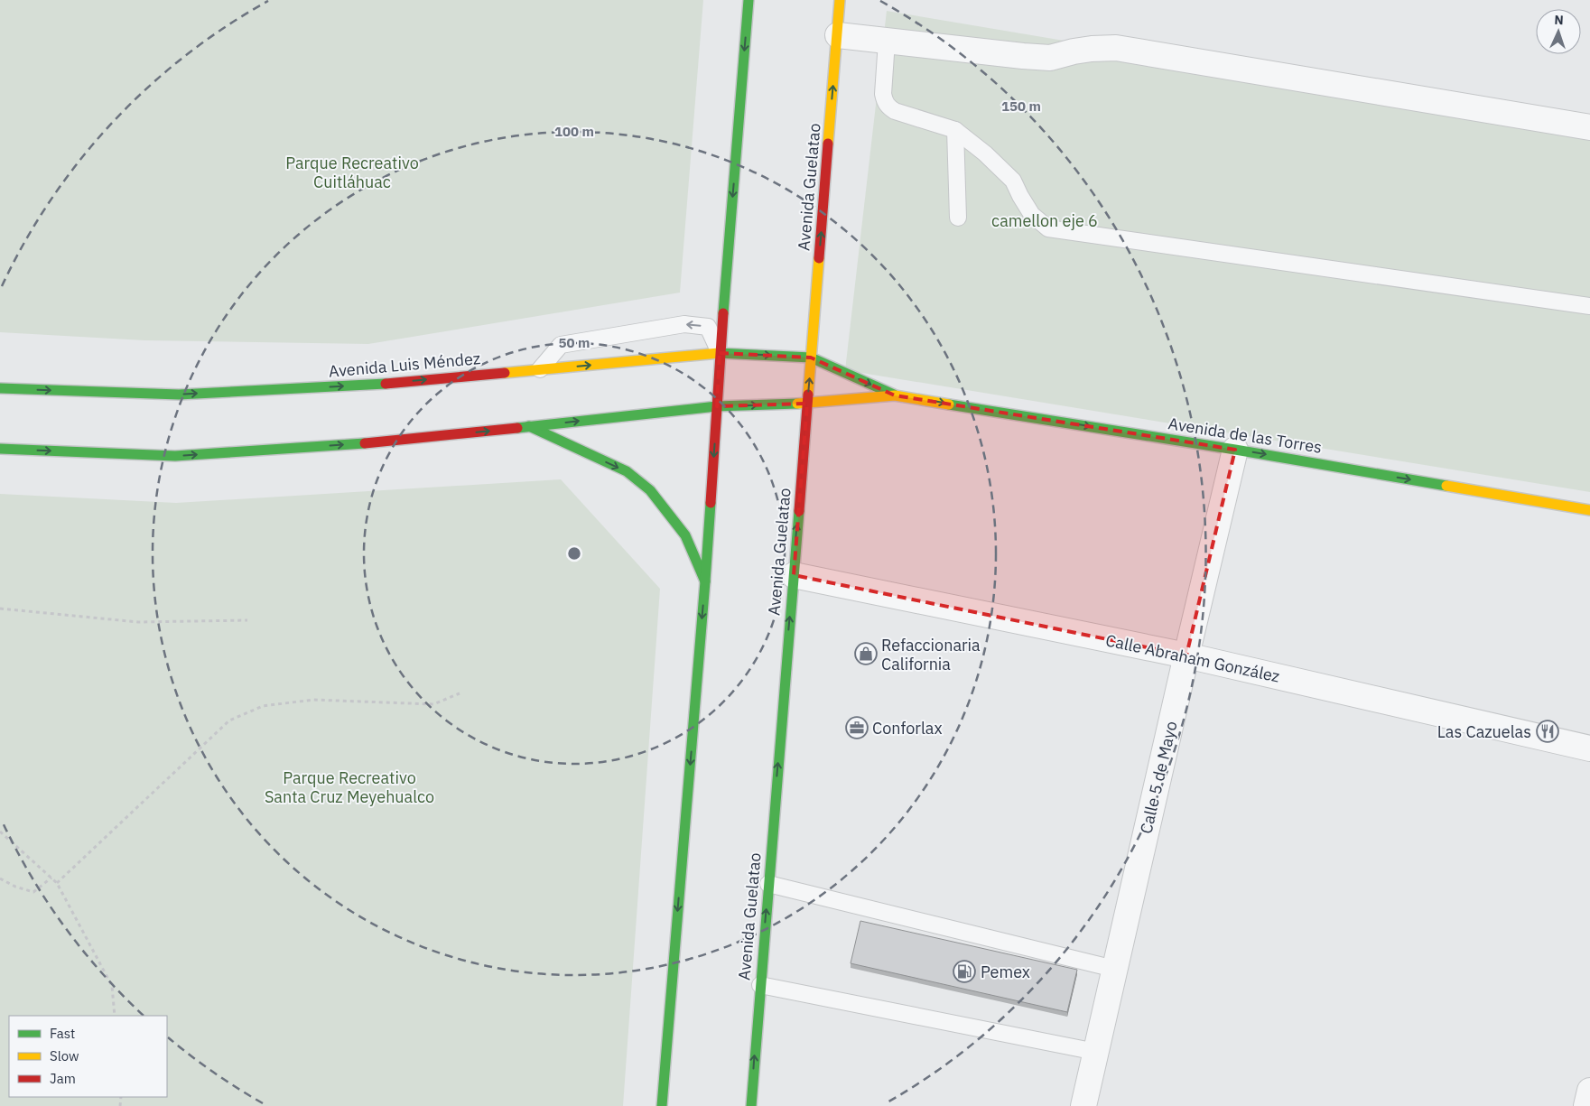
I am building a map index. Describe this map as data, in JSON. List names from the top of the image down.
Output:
{
  "streets": {
    "main road": ["Avenida Guelatao", "Avenida Luis Méndez", "Avenida de las Torres"],
    "street": ["Calle Abraham González", "Calle 5 de Mayo"]
  },
  "crossings": [
    ["Avenida Guelatao", "Avenida Luis Méndez"],
    ["Avenida Guelatao", "Avenida de las Torres"],
    ["Avenida Guelatao", "Calle Abraham González"],
    ["Avenida Luis Méndez", "Avenida de las Torres"],
    ["Avenida de las Torres", "Calle 5 de Mayo"],
    ["Calle Abraham González", "Calle 5 de Mayo"]
  ],
  "one_way": ["Avenida de las Torres"],
  "parks": ["Parque Recreativo Cuitláhuac", "camellon eje 6", "Parque Recreativo Santa Cruz Meyehualco"],
  "places": {
    "shop": ["Refaccionaria California"],
    "office": ["Conforlax"],
    "restaurant": ["Las Cazuelas"],
    "fuel station": ["Pemex"]
  },
  "legend": ["Fast", "Slow", "Jam"],
  "north": "top",
  "rings": ["150 m", "100 m", "50 m"]
}
